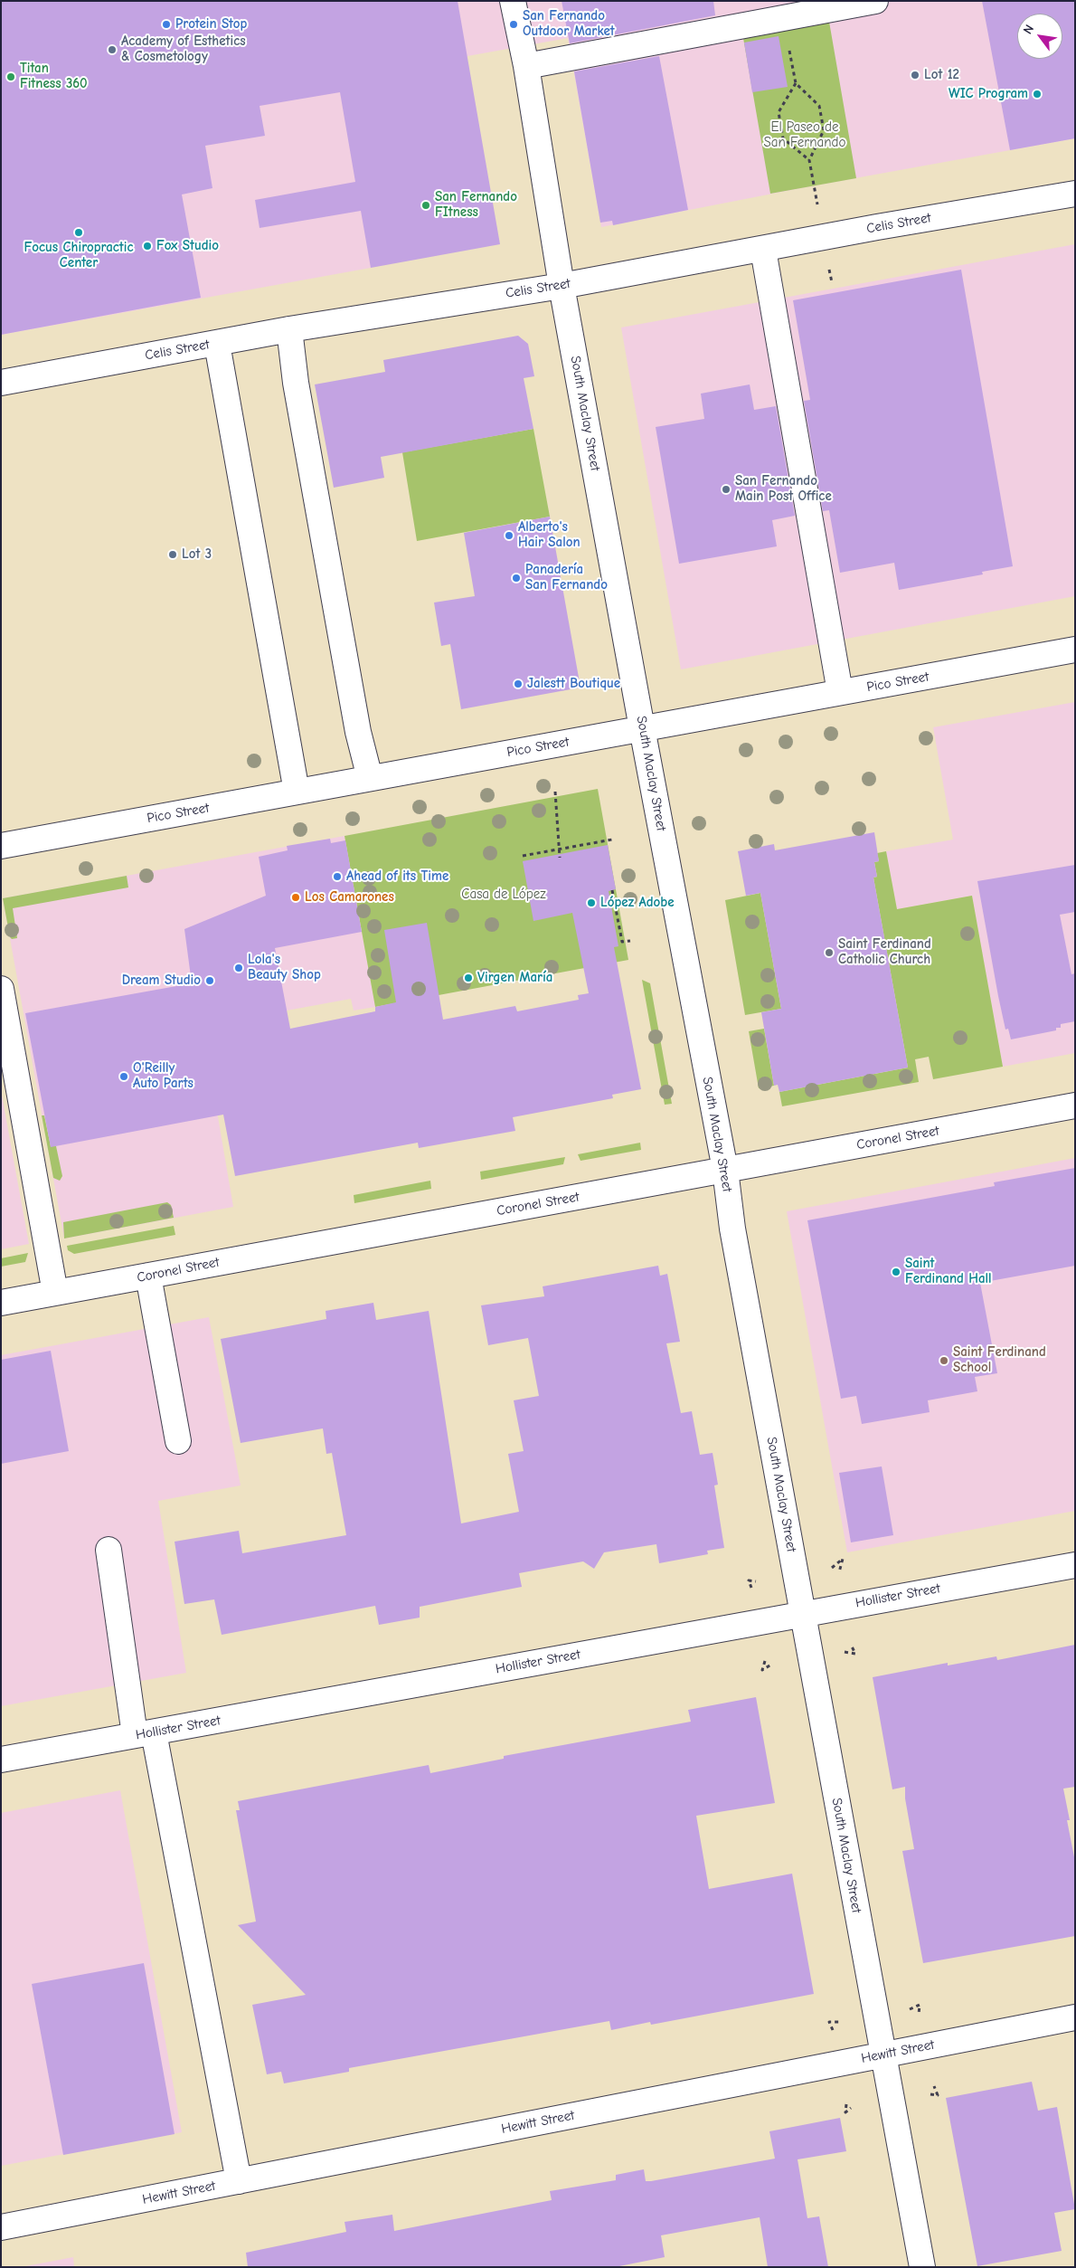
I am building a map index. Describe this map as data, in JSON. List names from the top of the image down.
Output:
{
  "streets": {
    "street": [
      "Celis Street",
      "South Maclay Street",
      "Pico Street",
      "Coronel Street",
      "Hollister Street",
      "Hewitt Street"
    ]
  },
  "crossings": [
    ["Celis Street", "South Maclay Street"],
    ["South Maclay Street", "Pico Street"],
    ["South Maclay Street", "Coronel Street"],
    ["South Maclay Street", "Hollister Street"],
    ["South Maclay Street", "Hewitt Street"]
  ],
  "parks": ["El Paseo de San Fernando", "Casa de López"],
  "places": [
    "Protein Stop",
    "San Fernando Outdoor Market",
    "Academy of Esthetics & Cosmetology",
    "Lot 12",
    "Titan Fitness 360",
    "WIC Program",
    "San Fernando FItness",
    "Focus Chiropractic Center",
    "Fox Studio",
    "San Fernando Main Post Office",
    "Alberto's Hair Salon",
    "Lot 3",
    "Panadería San Fernando",
    "Jalestt Boutique",
    "Ahead of its Time",
    "Los Camarones",
    "López Adobe",
    "Saint Ferdinand Catholic Church",
    "Lola's Beauty Shop",
    "Virgen María",
    "Dream Studio",
    "O'Reilly Auto Parts",
    "Saint Ferdinand Hall",
    "Saint Ferdinand School"
  ],
  "north": "top left"
}
